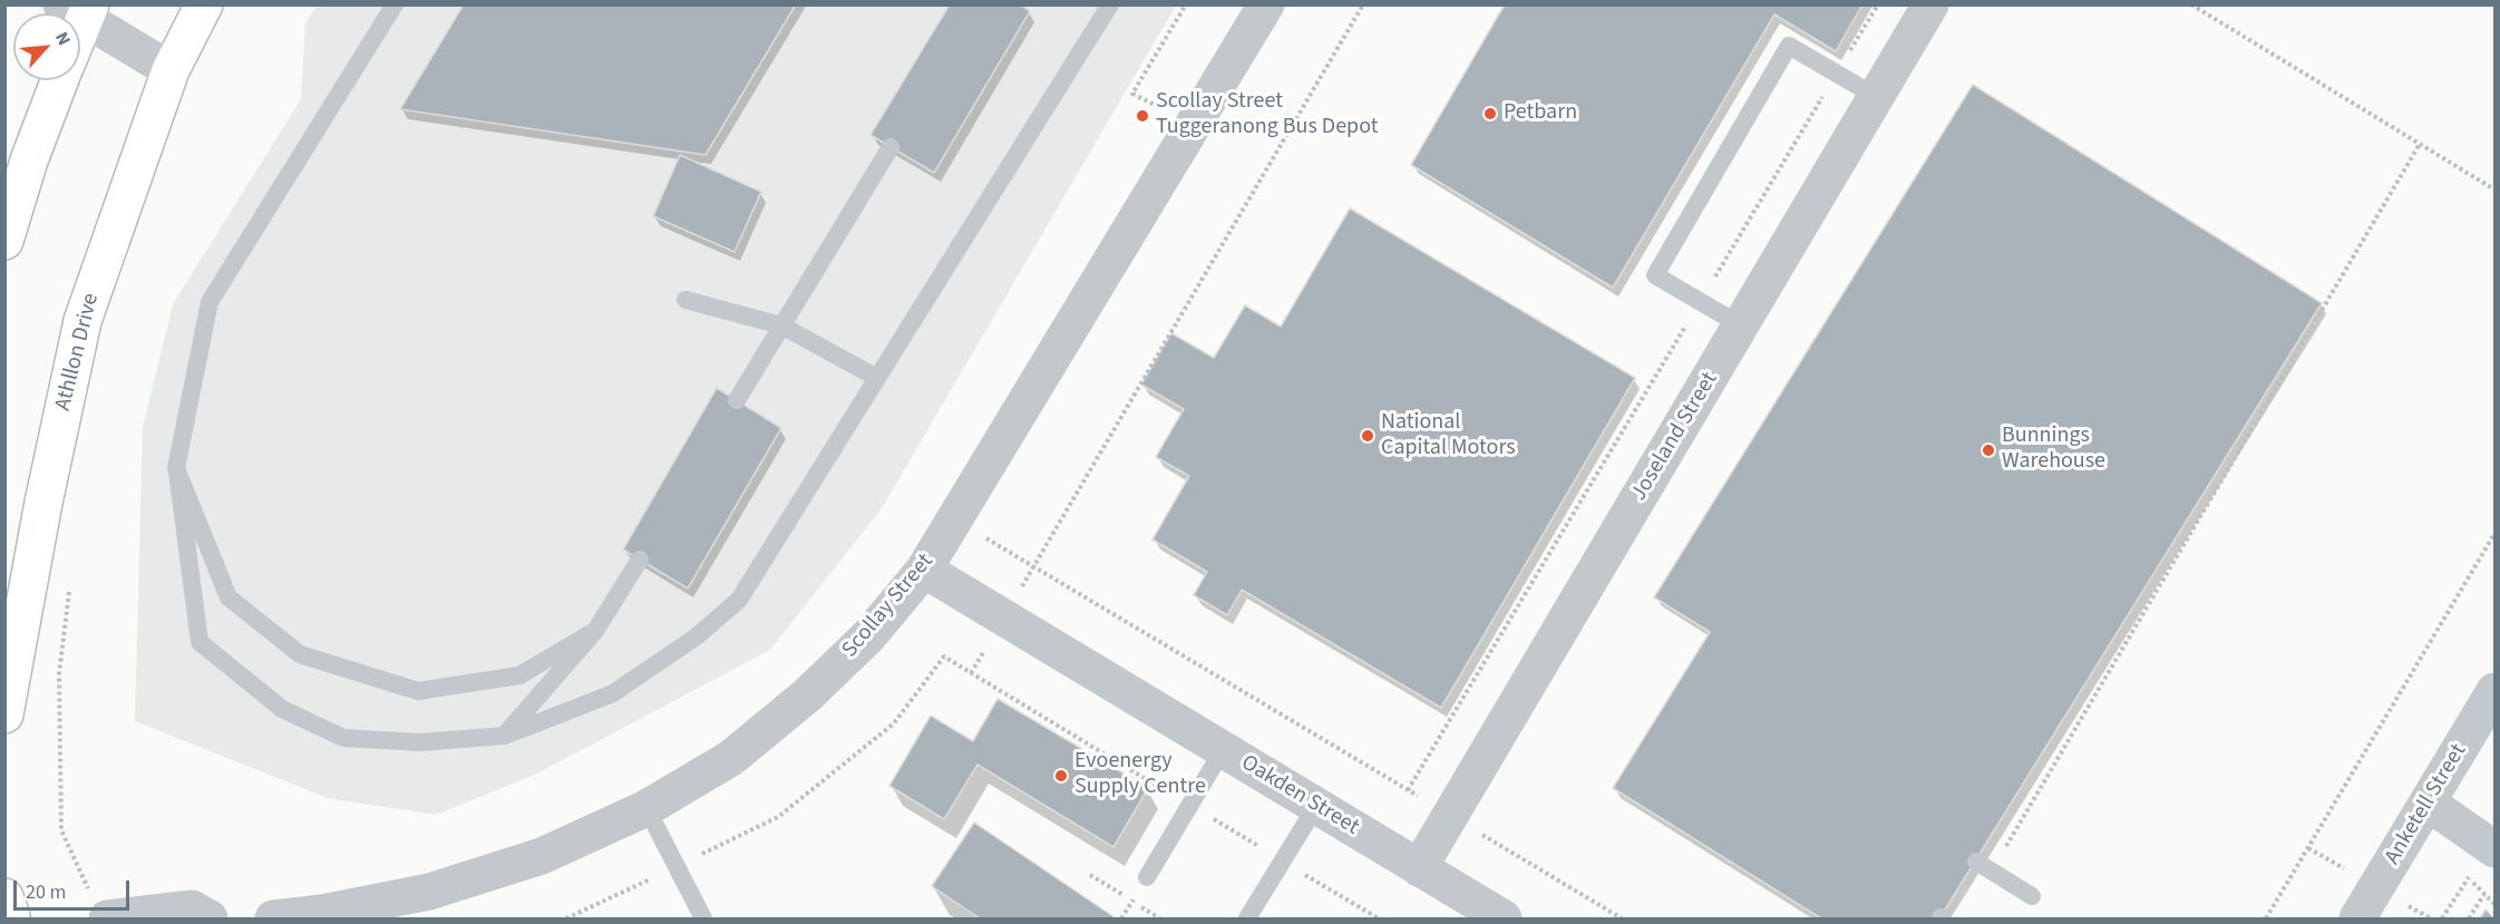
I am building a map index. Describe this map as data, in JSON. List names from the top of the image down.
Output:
{
  "streets": {
    "main road": ["Athllon Drive"],
    "street": [
      "Joseland Street",
      "Scollay Street",
      "Oakden Street",
      "Anketell Street"
    ]
  },
  "crossings": [
    ["Joseland Street", "Oakden Street"],
    ["Scollay Street", "Oakden Street"]
  ],
  "places": [
    "Petbarn",
    "Scollay Street Tuggeranong Bus Depot",
    "National Capital Motors",
    "Bunnings Warehouse",
    "Evoenergy Supply Centre"
  ],
  "scale_bar": "20 m",
  "north": "top right"
}
